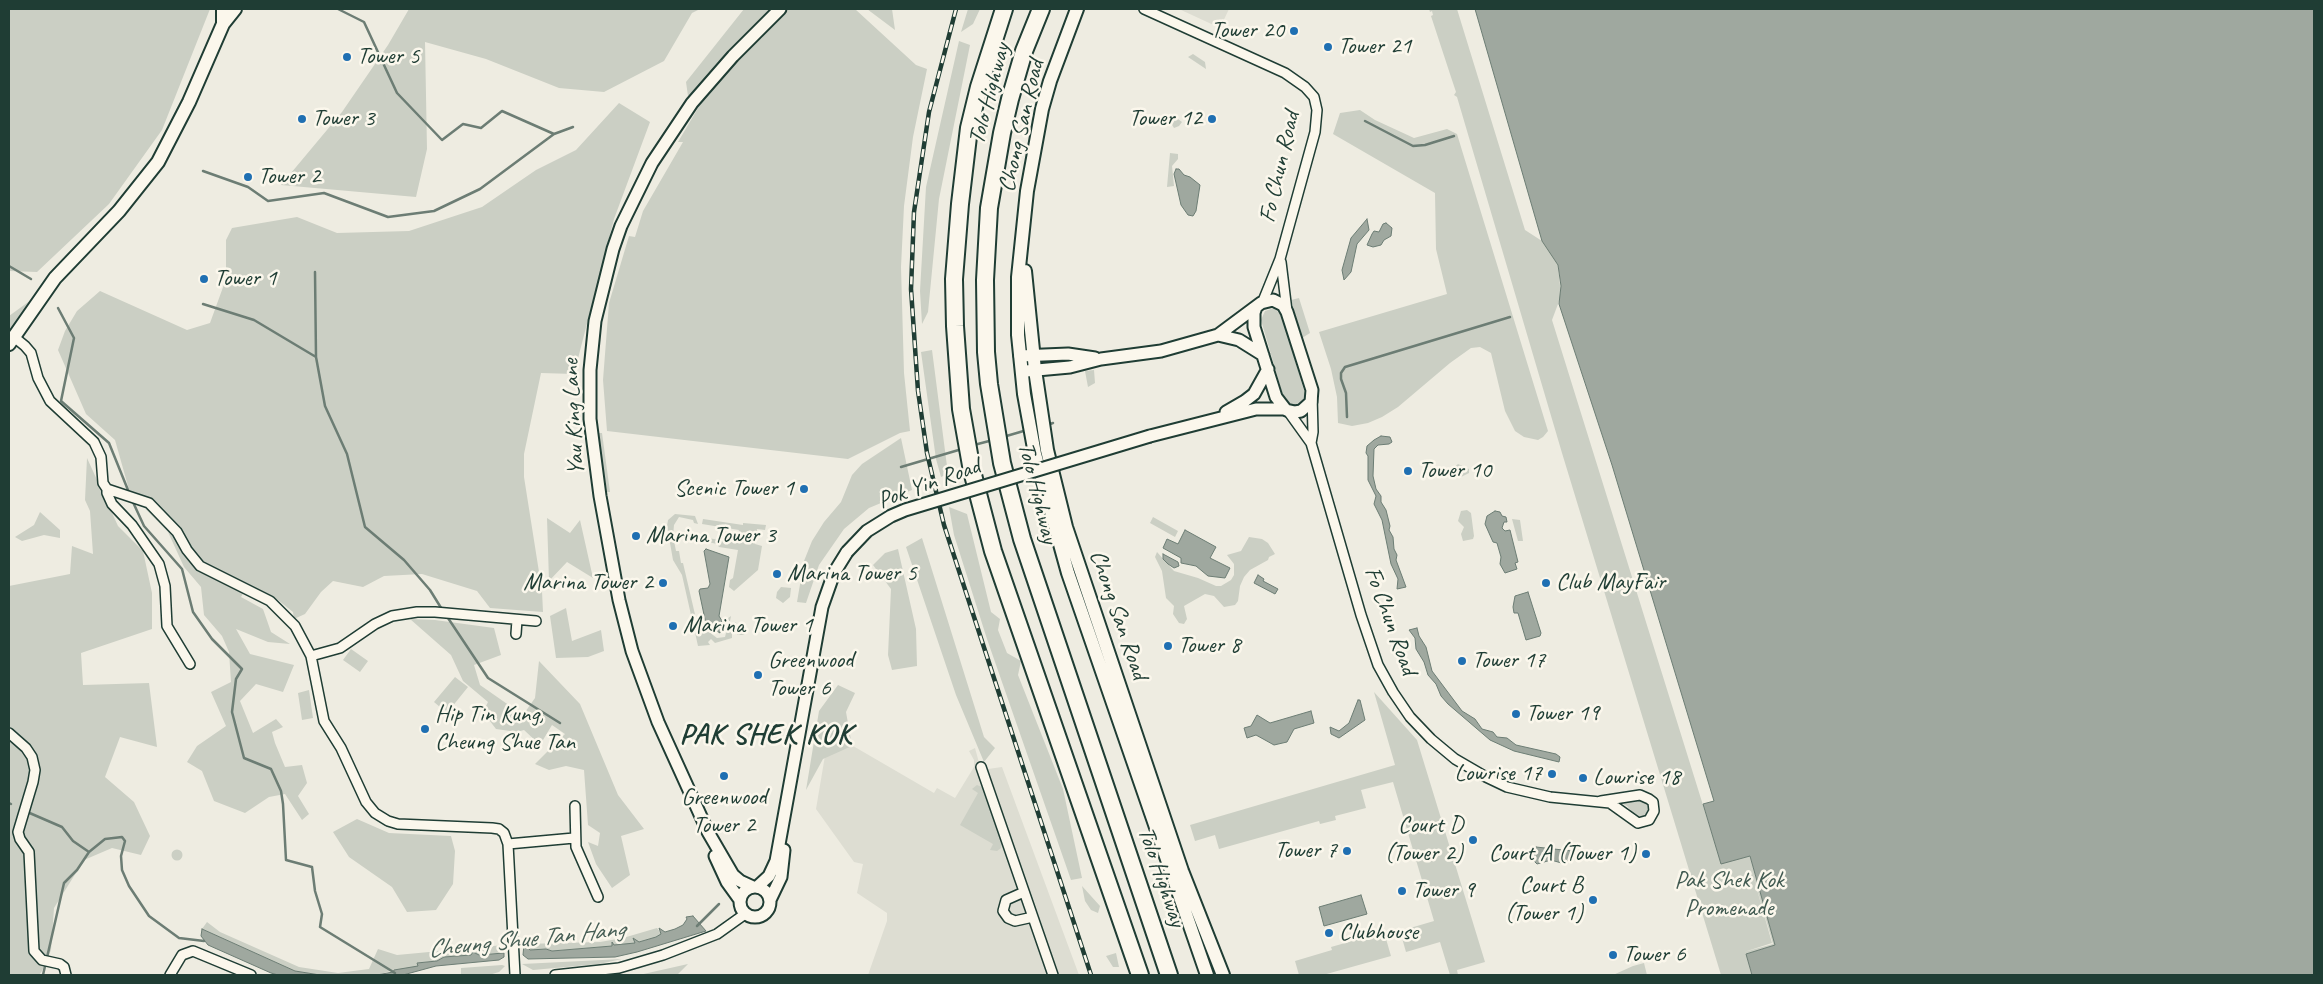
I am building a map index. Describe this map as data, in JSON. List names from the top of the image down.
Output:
{
  "streets": {
    "highway": ["Tolo Highway"],
    "main road": ["Chong San Road"],
    "street": ["Fo Chun Road", "Yau King Lane", "Pok Yin Road"]
  },
  "crossings": [
    ["Fo Chun Road", "Pok Yin Road"],
    ["Yau King Lane", "Pok Yin Road"]
  ],
  "districts": ["PAK SHEK KOK"],
  "water": ["Cheung Shue Tan Hang"],
  "parks": ["Pak Shek Kok Promenade"],
  "places": [
    "Tower 20",
    "Tower 21",
    "Tower 5",
    "Tower 3",
    "Tower 12",
    "Tower 2",
    "Tower 1",
    "Tower 10",
    "Scenic Tower 1",
    "Marina Tower 3",
    "Marina Tower 5",
    "Marina Tower 2",
    "Club MayFair",
    "Marina Tower 1",
    "Tower 8",
    "Tower 17",
    "Greenwood Tower 6",
    "Tower 19",
    "Hip Tin Kung, Cheung Shue Tan",
    "Lowrise 17",
    "Greenwood Tower 2",
    "Lowrise 18",
    "Court D (Tower 2)",
    "Tower 7",
    "Court A (Tower 1)",
    "Tower 9",
    "Court B (Tower 1)",
    "Clubhouse",
    "Tower 6"
  ]
}
